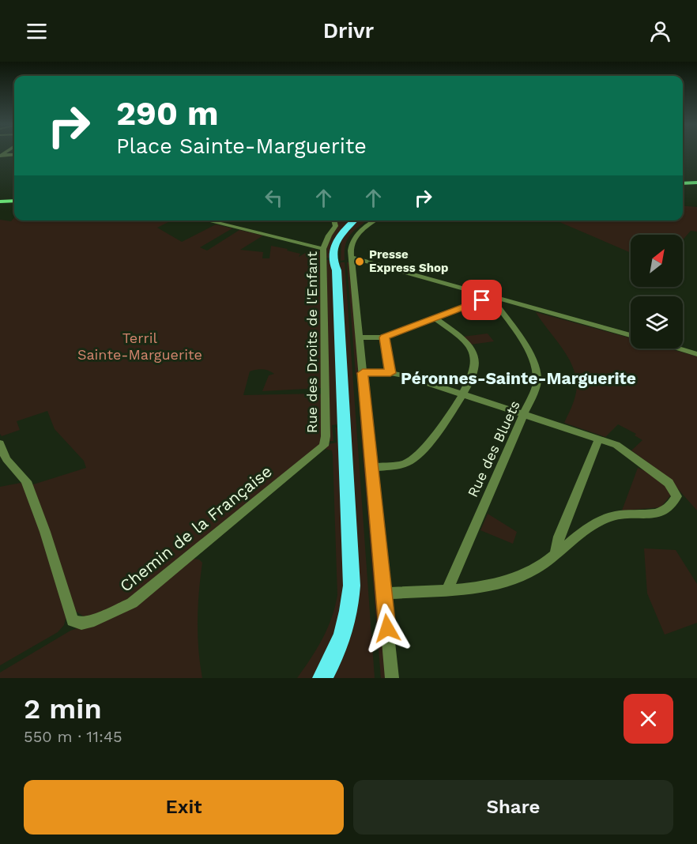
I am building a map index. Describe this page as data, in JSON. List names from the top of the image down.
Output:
{
  "streets": {
    "street": ["Rue des Droits de l'Enfant", "Rue des Bluets", "Chemin de la Française"]
  },
  "crossings": [
    ["Rue des Droits de l'Enfant", "Chemin de la Française"]
  ],
  "districts": ["Péronnes-Sainte-Marguerite"],
  "parks": ["Terril Sainte-Marguerite"],
  "places": ["Presse Express Shop"],
  "north": "top right",
  "page": {
    "header": "Drivr",
    "turn": ["290 m", "Place Sainte-Marguerite"],
    "heading": ["2 min", "550 m · 11:45"],
    "buttons": ["Exit", "Share"]
  }
}
